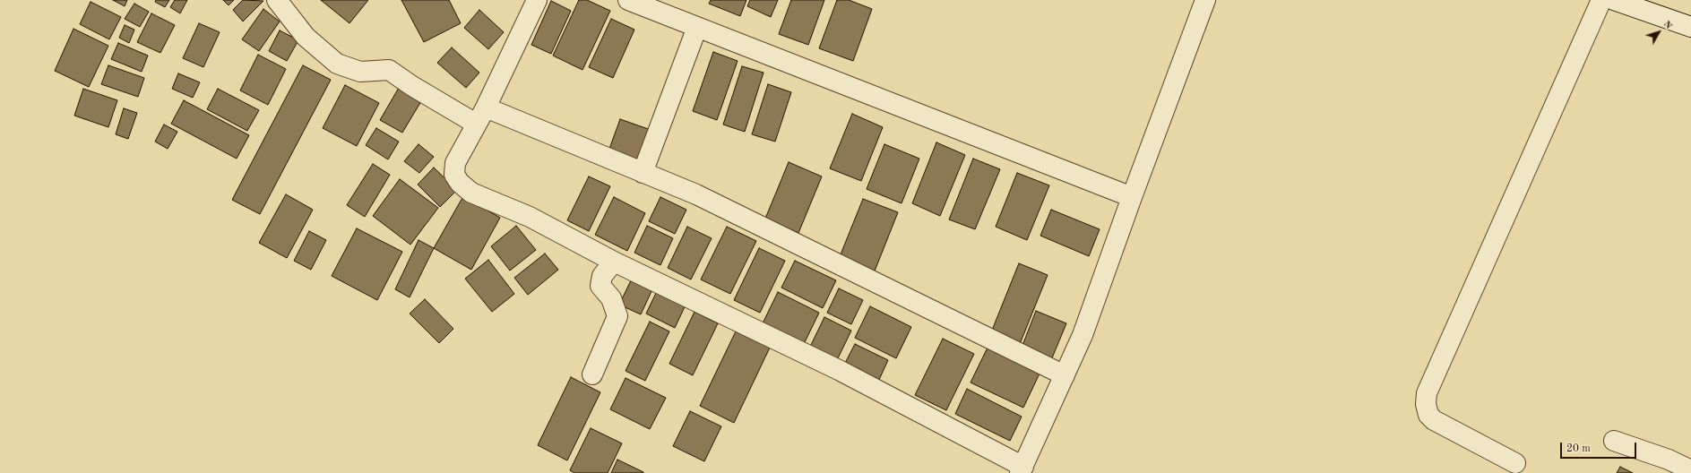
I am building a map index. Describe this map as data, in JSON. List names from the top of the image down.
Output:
{
  "scale_bar": "20 m",
  "north": "top right"
}
